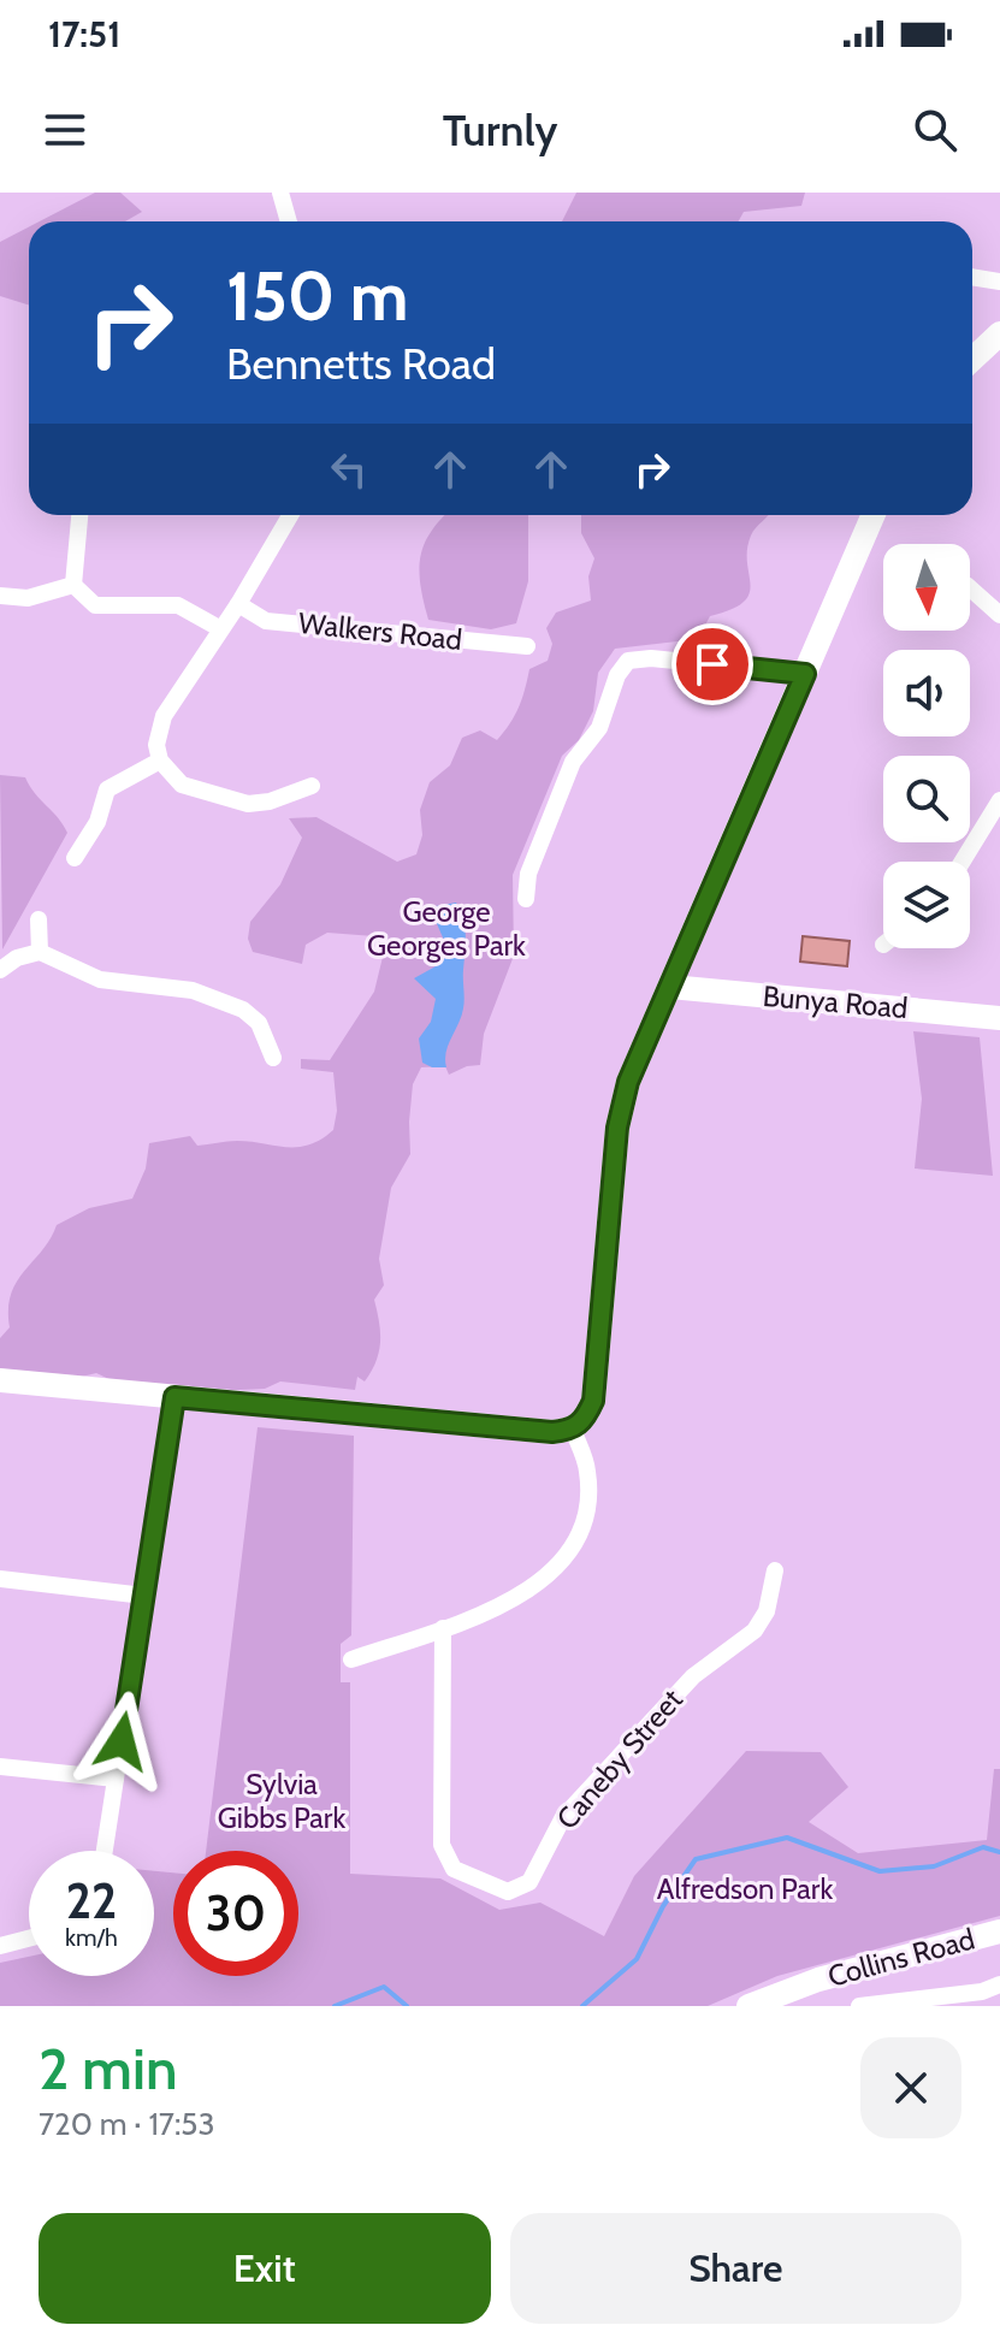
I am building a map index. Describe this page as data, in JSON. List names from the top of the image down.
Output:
{
  "streets": {
    "street": [
      "Walkers Road",
      "Bunya Road",
      "Caneby Street",
      "Collins Road"
    ]
  },
  "parks": ["George Georges Park", "Sylvia Gibbs Park", "Alfredson Park"],
  "north": "bottom",
  "page": {
    "status": "17:51",
    "header": "Turnly",
    "turn": ["150 m", "Bennetts Road"],
    "speed": "22 km/h",
    "limit": "30",
    "heading": ["2 min", "720 m · 17:53"],
    "buttons": ["Exit", "Share"]
  }
}
